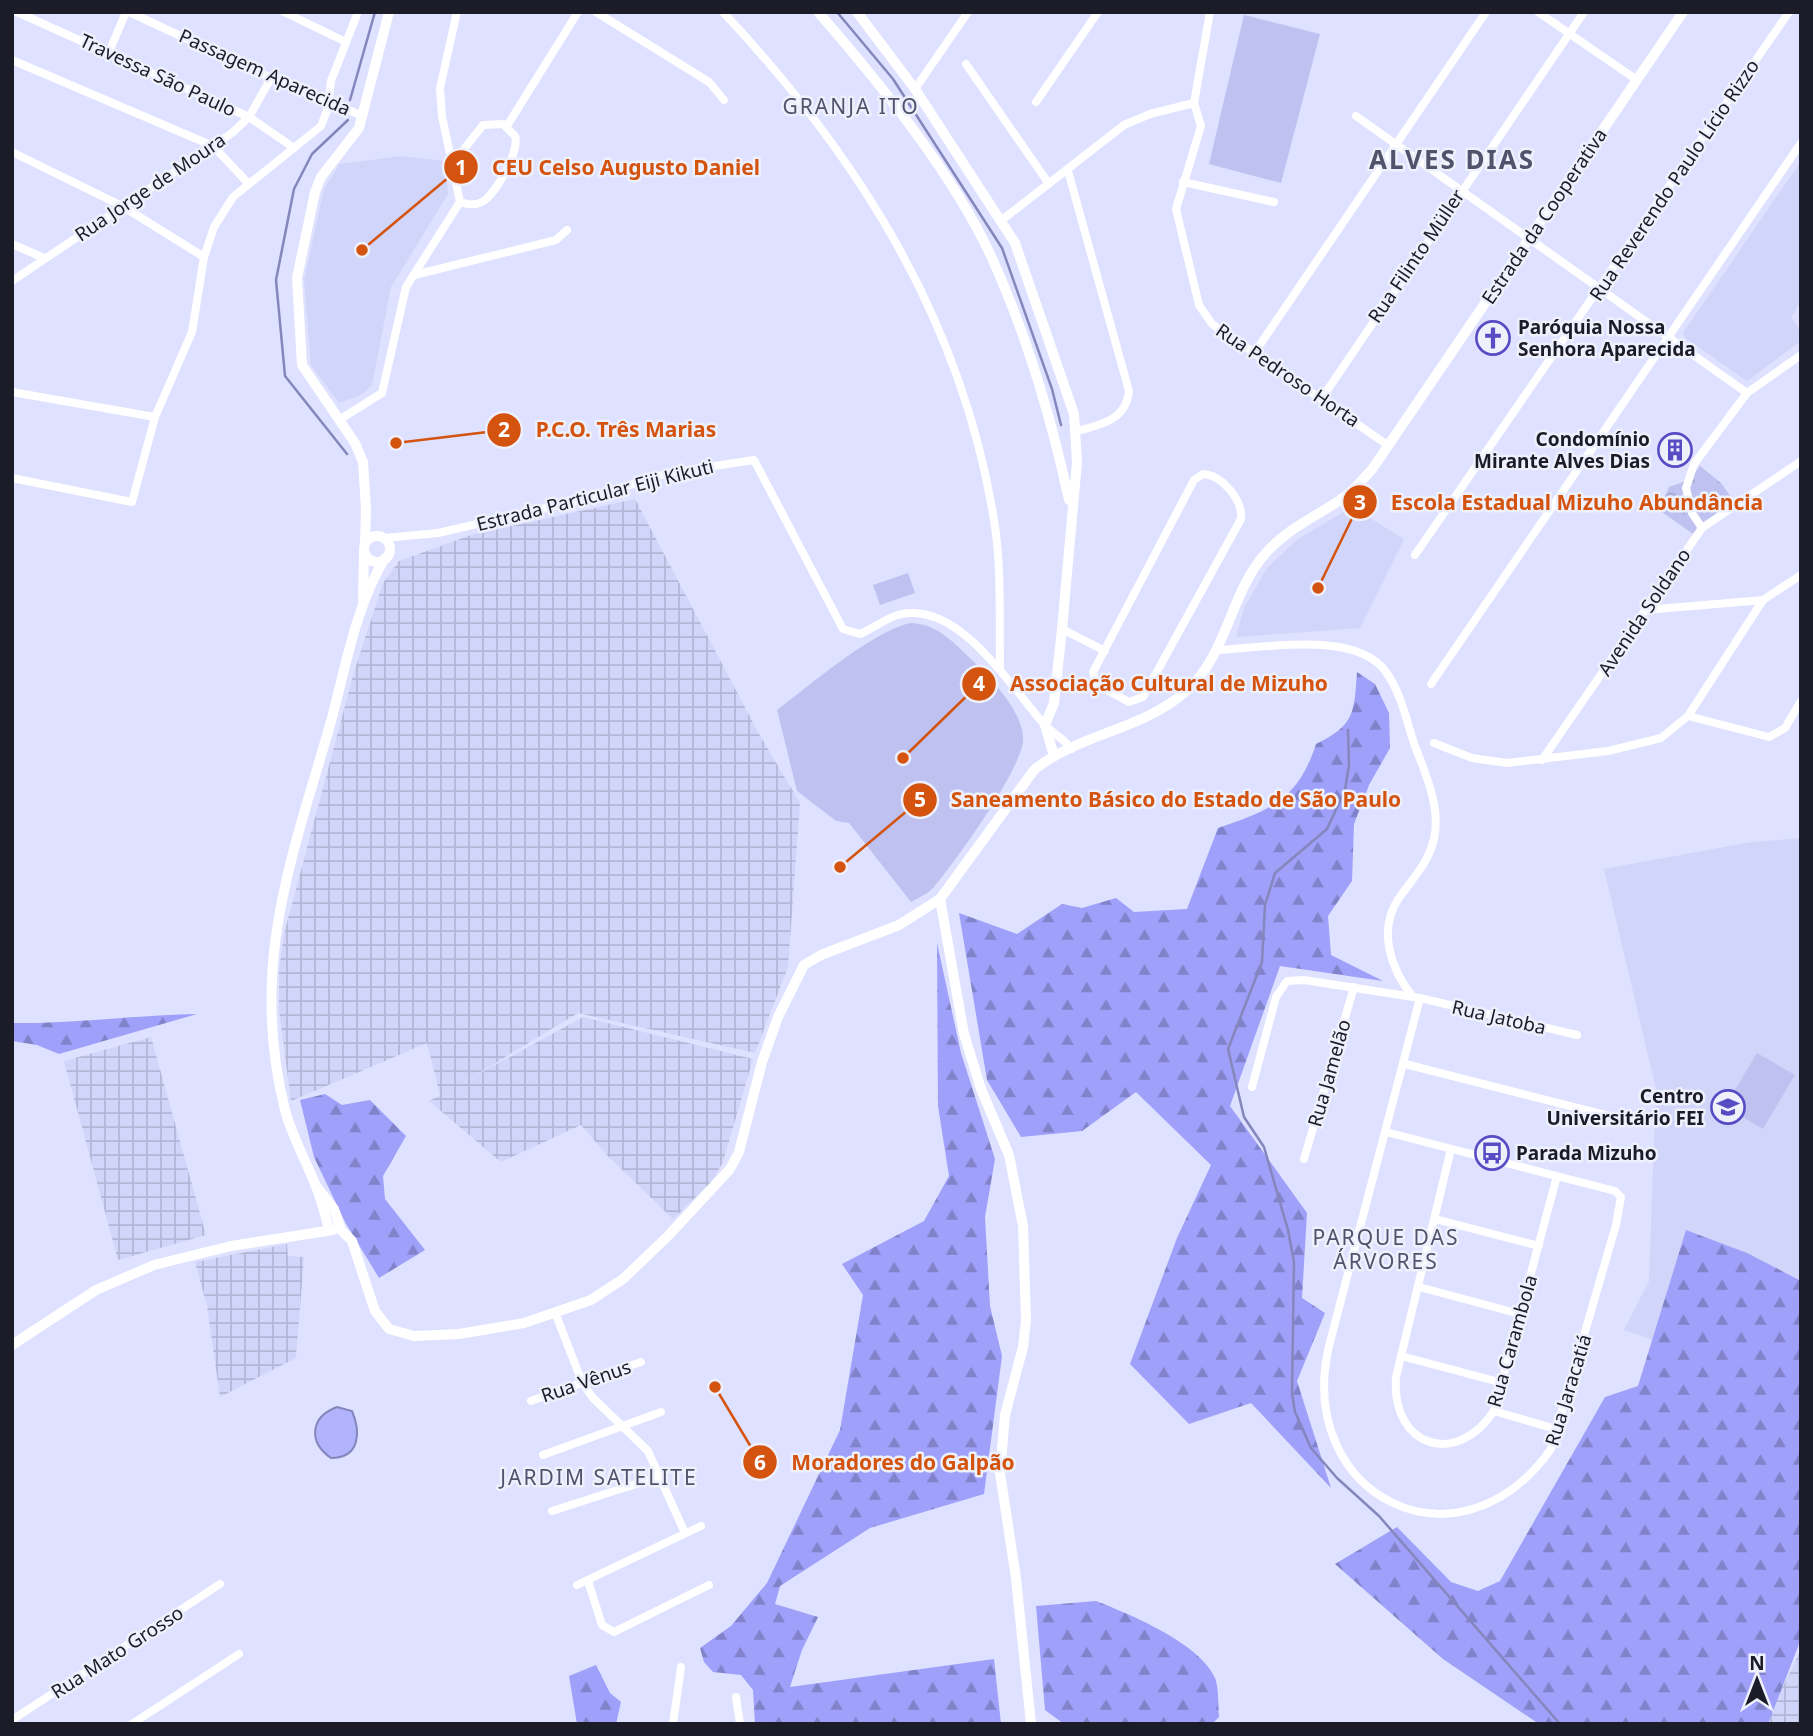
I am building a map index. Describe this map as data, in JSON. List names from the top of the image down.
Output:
{
  "streets": {
    "street": [
      "Passagem Aparecida",
      "Travessa São Paulo",
      "Rua Reverendo Paulo Lício Rizzo",
      "Rua Jorge de Moura",
      "Estrada da Cooperativa",
      "Rua Filinto Müller",
      "Rua Pedroso Horta",
      "Estrada Particular Eiji Kikuti",
      "Avenida Soldano",
      "Rua Jatoba",
      "Rua Jamelão",
      "Rua Carambola",
      "Rua Vênus",
      "Rua Jaracatiá",
      "Rua Mato Grosso"
    ]
  },
  "crossings": [
    ["Passagem Aparecida", "Rua Jorge de Moura"],
    ["Travessa São Paulo", "Rua Jorge de Moura"],
    ["Estrada da Cooperativa", "Rua Pedroso Horta"],
    ["Rua Filinto Müller", "Rua Pedroso Horta"],
    ["Rua Jatoba", "Rua Jamelão"],
    ["Rua Jatoba", "Rua Jaracatiá"],
    ["Rua Carambola", "Rua Jaracatiá"]
  ],
  "districts": [
    "GRANJA ITO",
    "ALVES DIAS",
    "PARQUE DAS ÁRVORES",
    "JARDIM SATELITE"
  ],
  "places": {
    "other": [
      "CEU Celso Augusto Daniel",
      "P.C.O. Três Marias",
      "Escola Estadual Mizuho Abundância",
      "Associação Cultural de Mizuho",
      "Saneamento Básico do Estado de São Paulo",
      "Moradores do Galpão"
    ],
    "church": ["Paróquia Nossa Senhora Aparecida"],
    "building": ["Condomínio Mirante Alves Dias"],
    "school or university": ["Centro Universitário FEI"],
    "bus stop": ["Parada Mizuho"]
  },
  "north": "top"
}
